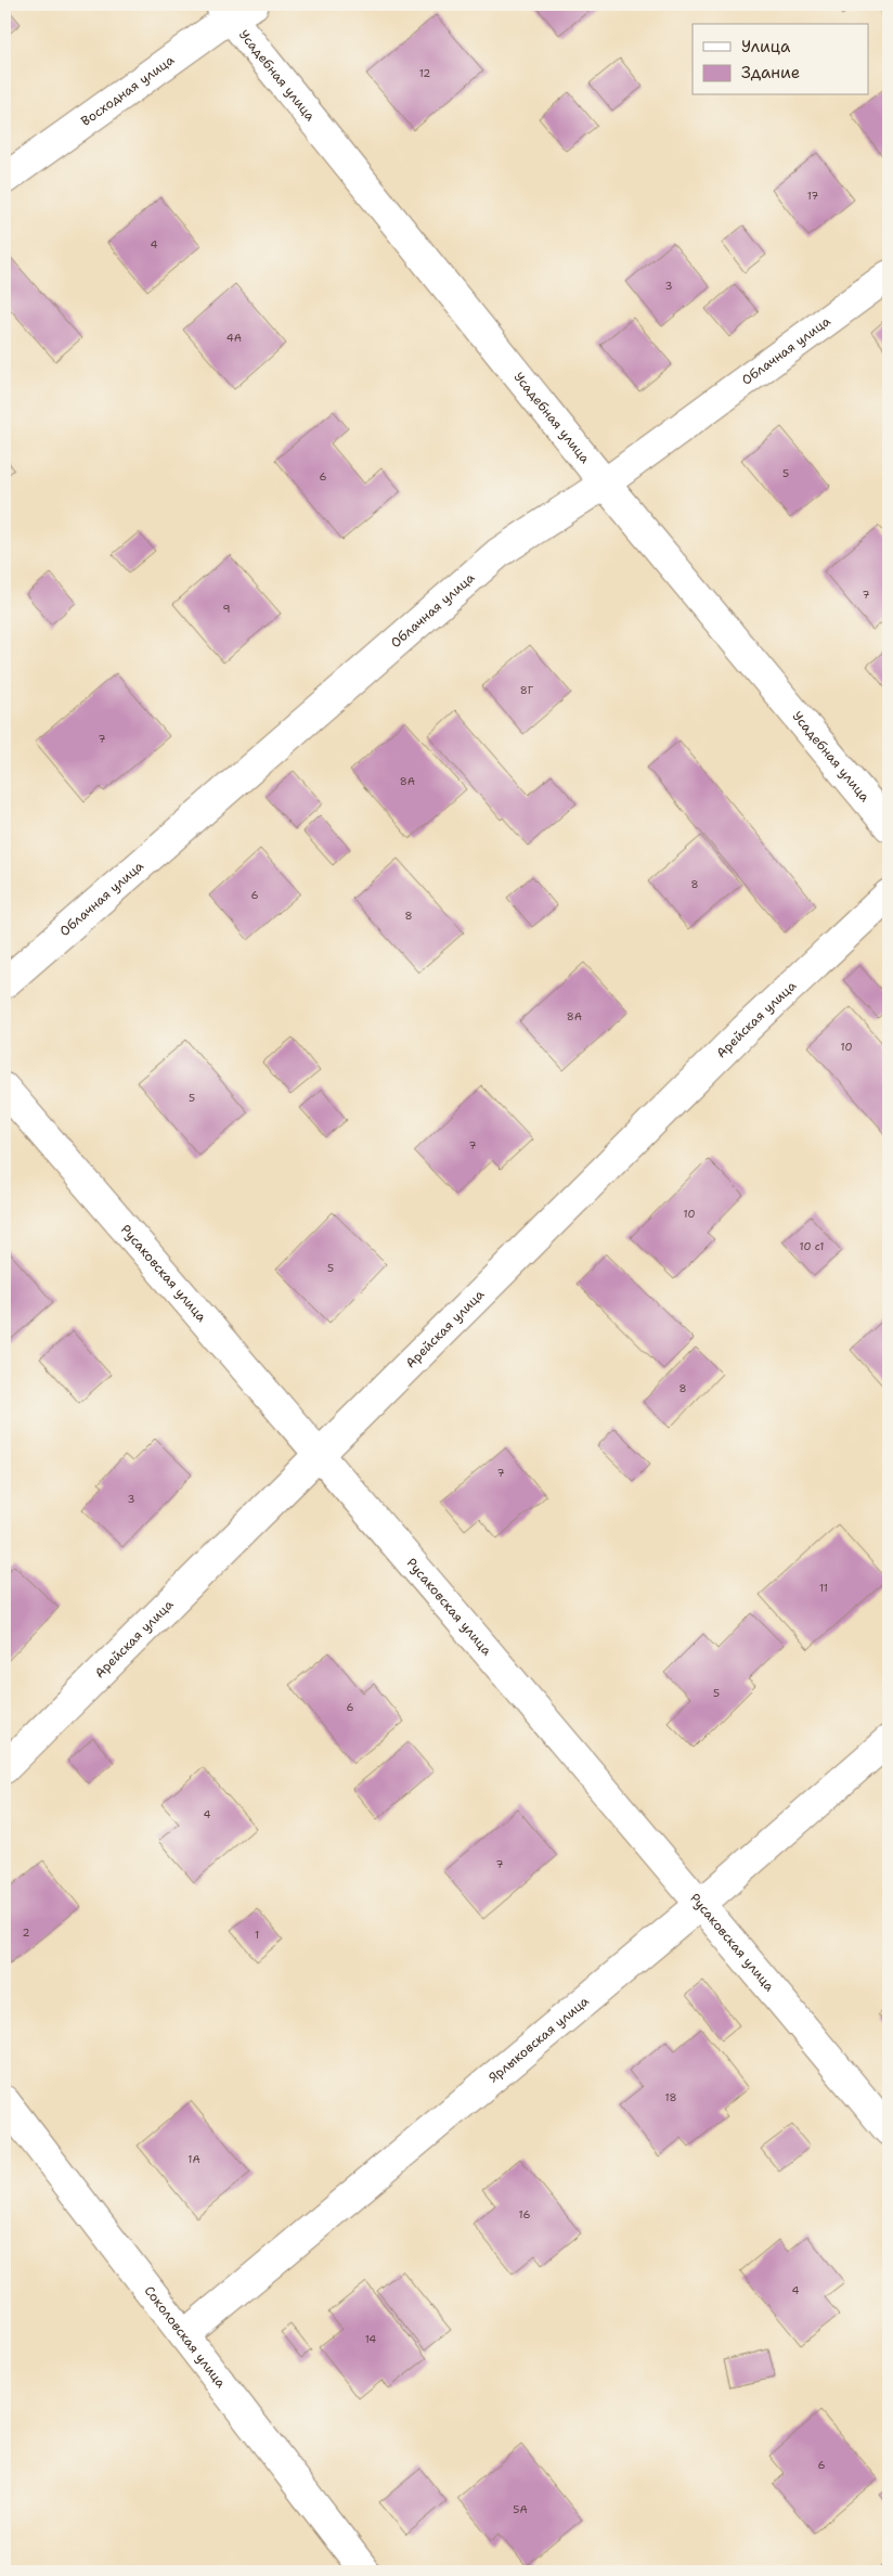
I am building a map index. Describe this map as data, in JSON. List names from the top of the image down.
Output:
{
  "streets": {
    "street": [
      "Усадебная улица",
      "Восходная улица",
      "Облачная улица",
      "Арейская улица",
      "Русаковская улица",
      "Ярлыковская улица",
      "Соколовская улица"
    ]
  },
  "crossings": [
    ["Усадебная улица", "Восходная улица"],
    ["Усадебная улица", "Облачная улица"],
    ["Арейская улица", "Русаковская улица"],
    ["Русаковская улица", "Ярлыковская улица"],
    ["Ярлыковская улица", "Соколовская улица"]
  ],
  "house_numbers": [
    "12",
    "17",
    "4",
    "3",
    "4А",
    "5",
    "6",
    "7",
    "9",
    "8Г",
    "7",
    "8А",
    "8",
    "6",
    "8",
    "8А",
    "10",
    "5",
    "7",
    "10",
    "10 с1",
    "5",
    "8",
    "7",
    "3",
    "11",
    "5",
    "6",
    "4",
    "7",
    "2",
    "1",
    "18",
    "1А",
    "16",
    "4",
    "14",
    "6",
    "5А"
  ],
  "legend": ["Улица", "Здание"]
}
